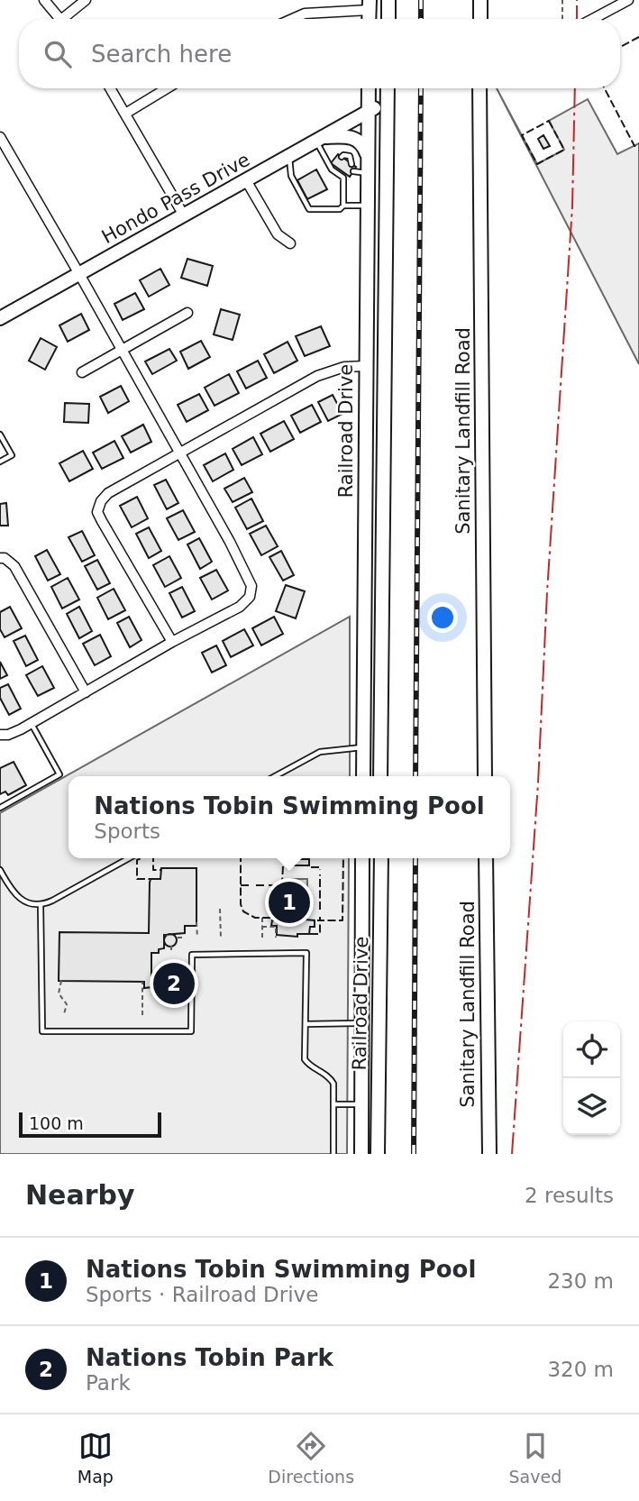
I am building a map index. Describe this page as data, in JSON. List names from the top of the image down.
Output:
{
  "streets": {
    "main road": ["Hondo Pass Drive", "Railroad Drive", "Sanitary Landfill Road"]
  },
  "crossings": [
    ["Hondo Pass Drive", "Railroad Drive"]
  ],
  "scale_bar": "100 m",
  "page": {
    "search": "Search here",
    "popup": ["Nations Tobin Swimming Pool", "Sports"],
    "pins": ["1", "2"],
    "scale": "100 m",
    "heading": ["Nearby", "2 results"],
    "list": [
      {
        "mark": "1",
        "name": "Nations Tobin Swimming Pool",
        "note": "Sports · Railroad Drive",
        "value": "230 m"
      },
      {
        "mark": "2",
        "name": "Nations Tobin Park",
        "note": "Park",
        "value": "320 m"
      }
    ],
    "nav": ["Map", "Directions", "Saved"]
  }
}
